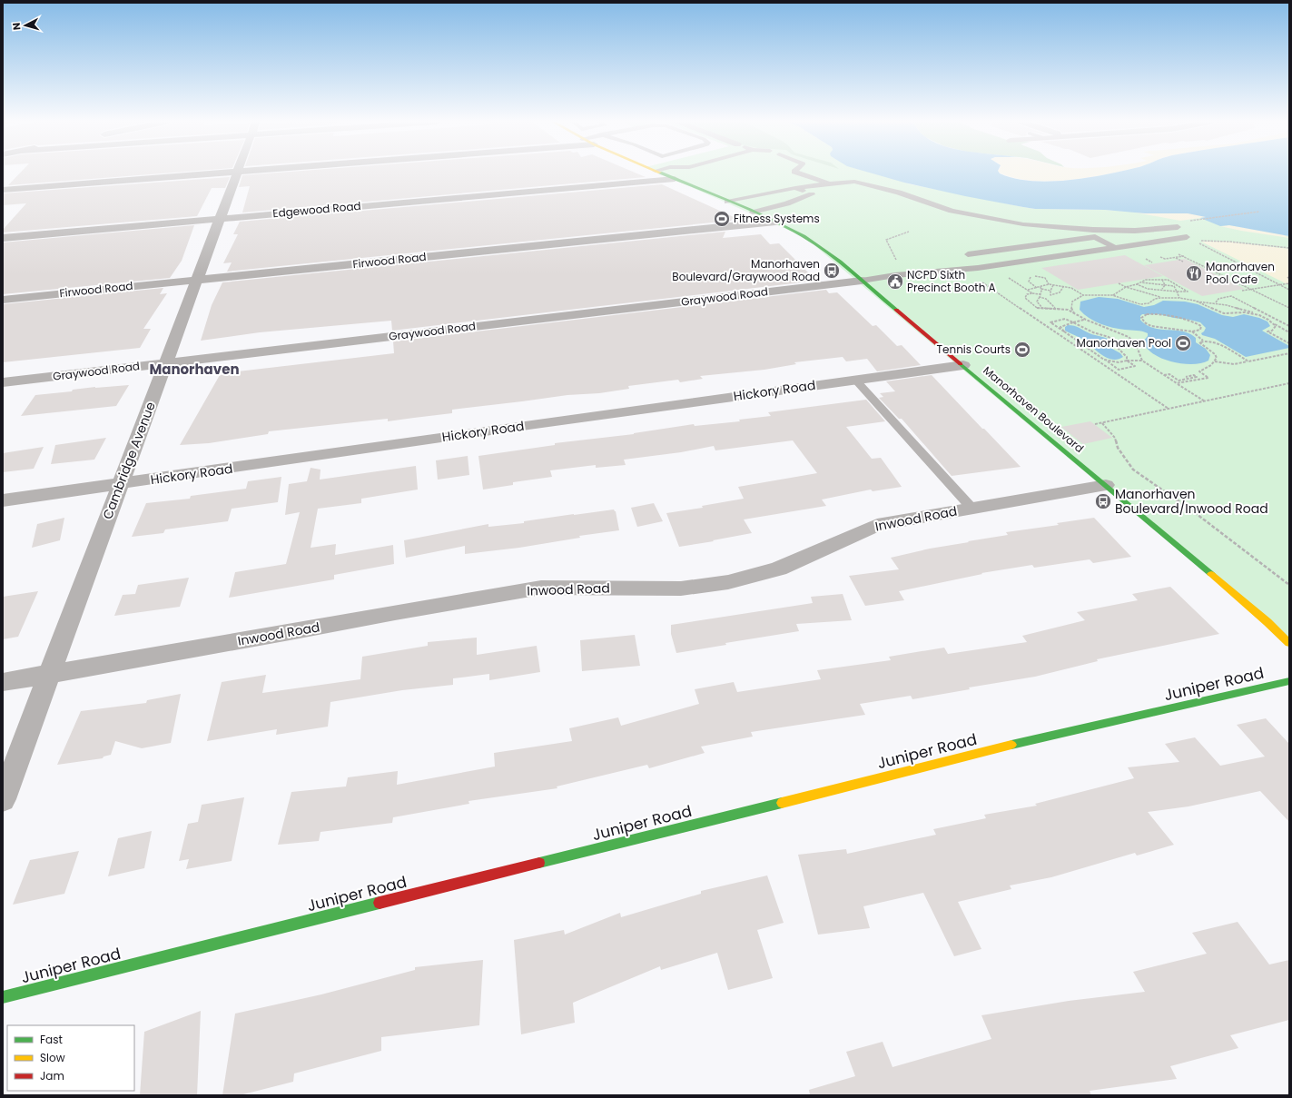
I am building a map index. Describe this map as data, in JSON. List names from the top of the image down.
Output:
{
  "streets": {
    "street": [
      "Edgewood Road",
      "Firwood Road",
      "Graywood Road",
      "Hickory Road",
      "Manorhaven Boulevard",
      "Cambridge Avenue",
      "Inwood Road",
      "Juniper Road"
    ]
  },
  "crossings": [
    ["Edgewood Road", "Manorhaven Boulevard"],
    ["Edgewood Road", "Cambridge Avenue"],
    ["Firwood Road", "Manorhaven Boulevard"],
    ["Firwood Road", "Cambridge Avenue"],
    ["Graywood Road", "Manorhaven Boulevard"],
    ["Graywood Road", "Cambridge Avenue"],
    ["Hickory Road", "Manorhaven Boulevard"],
    ["Hickory Road", "Cambridge Avenue"],
    ["Manorhaven Boulevard", "Inwood Road"],
    ["Cambridge Avenue", "Inwood Road"]
  ],
  "districts": ["Manorhaven"],
  "places": {
    "sports": ["Fitness Systems", "Manorhaven Pool", "Tennis Courts"],
    "bus stop": ["Manorhaven Boulevard/Graywood Road", "Manorhaven Boulevard/Inwood Road"],
    "restaurant": ["Manorhaven Pool Cafe"],
    "public building": ["NCPD Sixth Precinct Booth A"]
  },
  "legend": ["Fast", "Slow", "Jam"],
  "north": "left"
}
